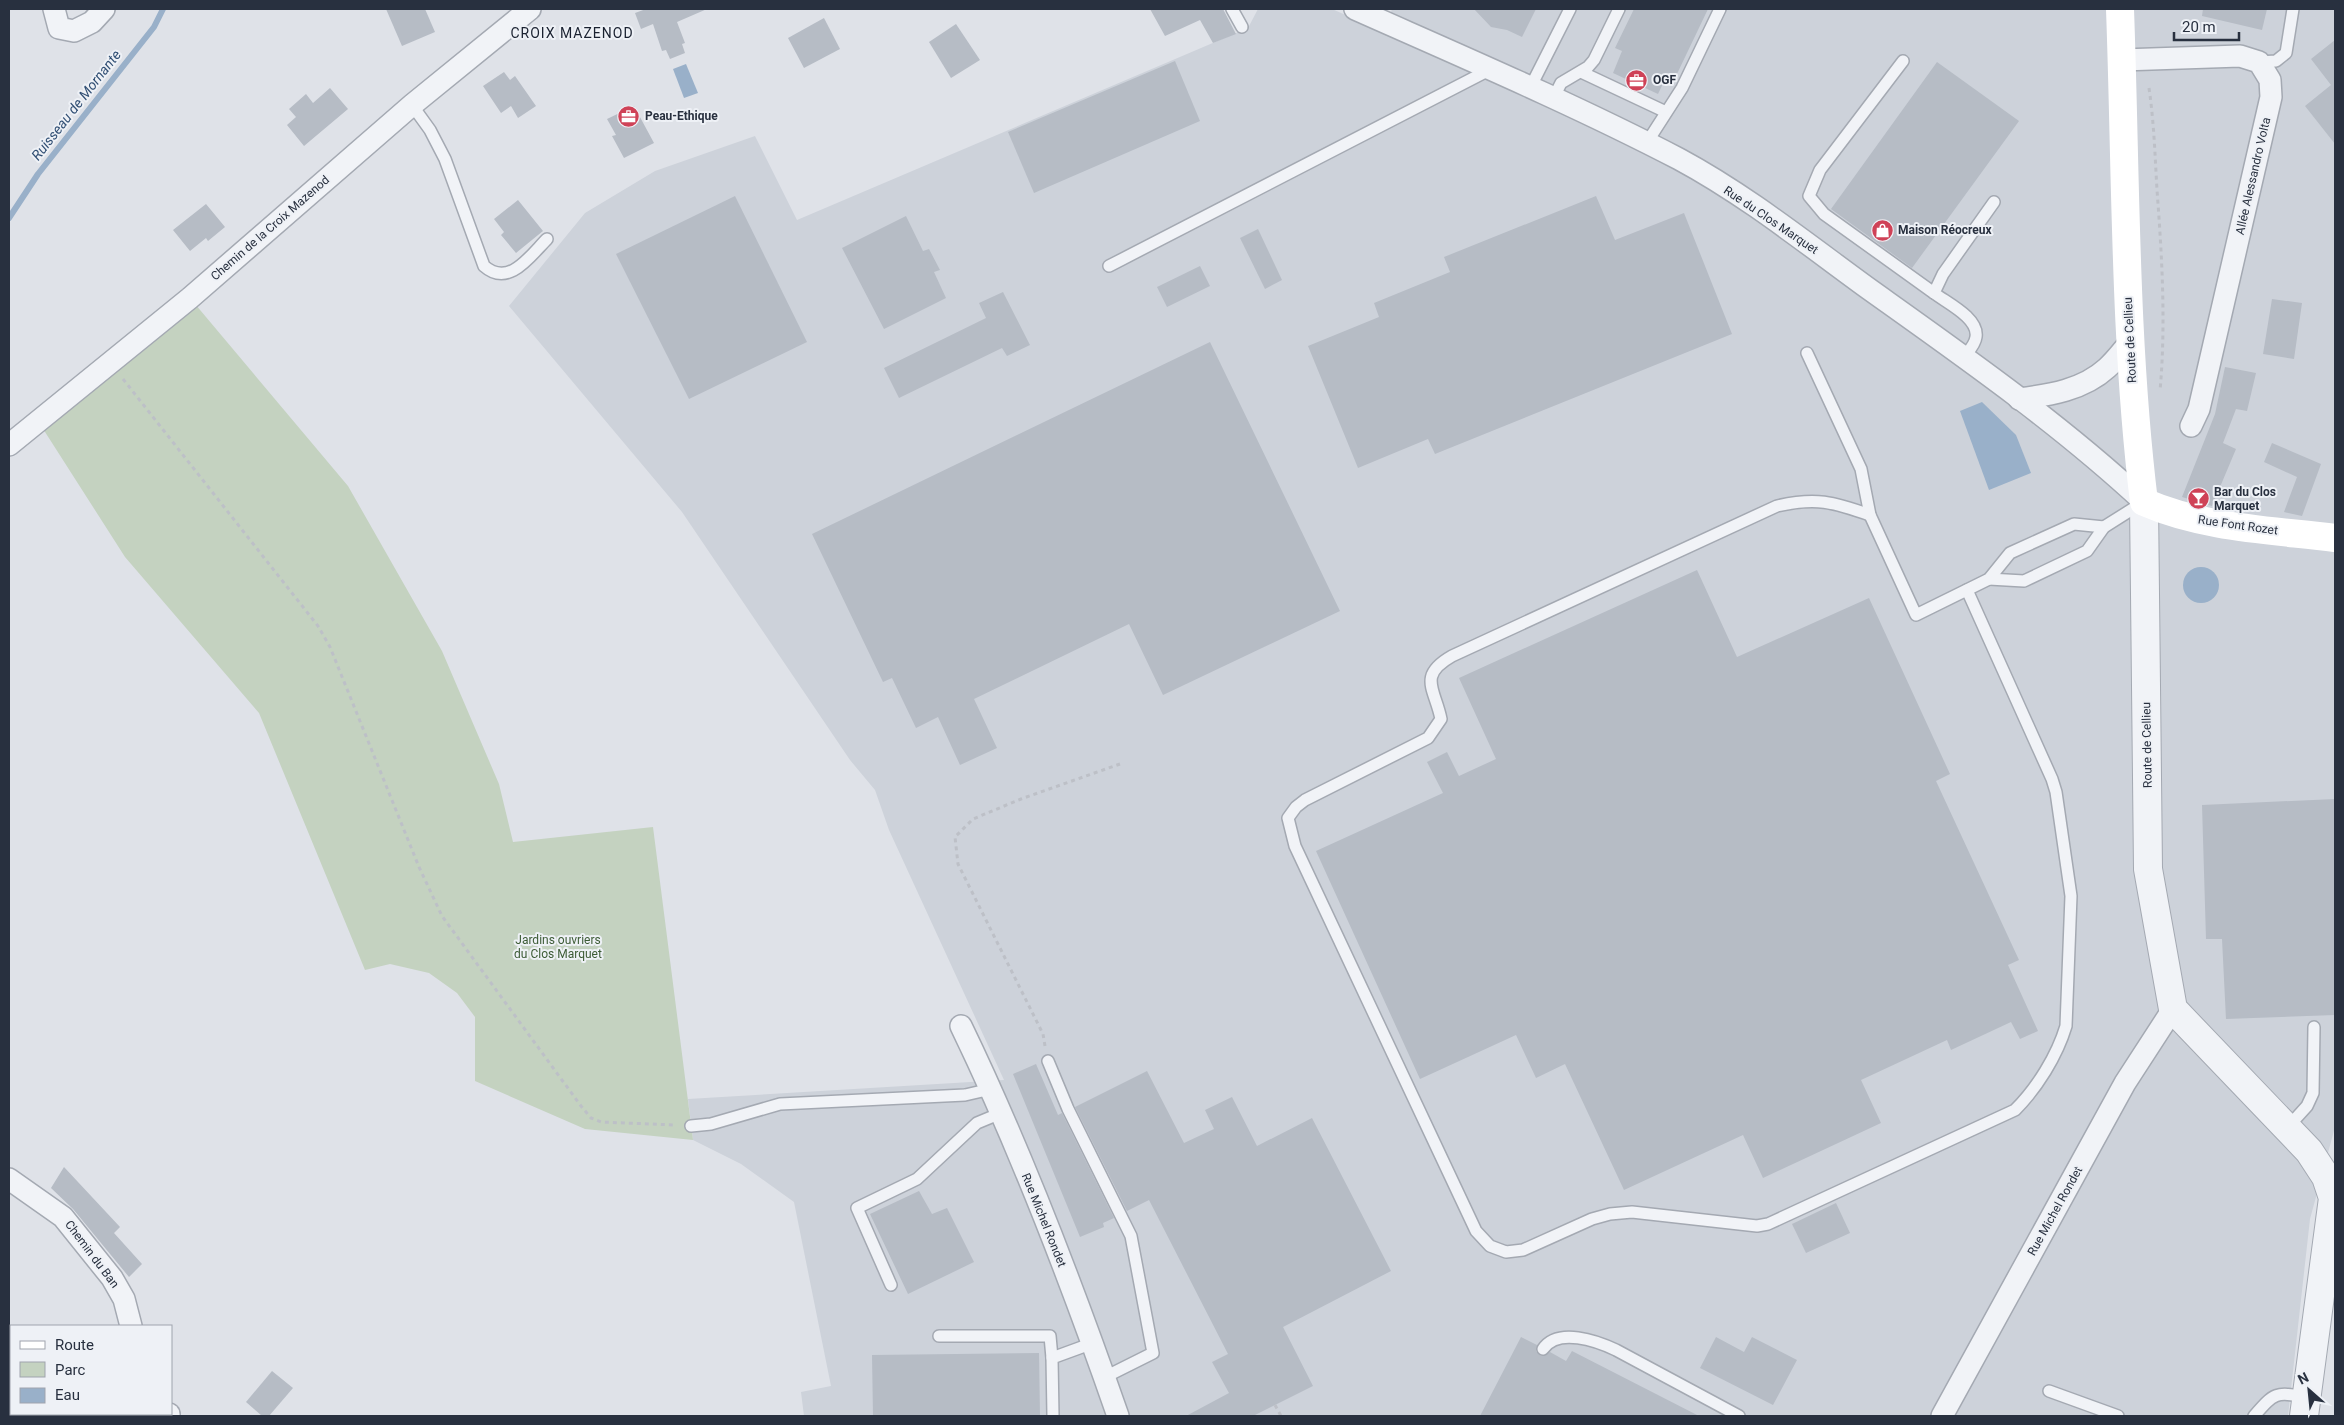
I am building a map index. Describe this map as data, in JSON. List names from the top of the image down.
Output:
{
  "streets": {
    "main road": ["Route de Cellieu", "Rue Font Rozet"],
    "street": [
      "Allée Alessandro Volta",
      "Rue du Clos Marquet",
      "Chemin de la Croix Mazenod",
      "Rue Michel Rondet",
      "Chemin du Ban"
    ]
  },
  "crossings": [
    ["Rue du Clos Marquet", "Route de Cellieu"],
    ["Rue du Clos Marquet", "Rue Font Rozet"],
    ["Route de Cellieu", "Rue Font Rozet"],
    ["Route de Cellieu", "Rue Michel Rondet"]
  ],
  "districts": ["CROIX MAZENOD"],
  "water": ["Ruisseau de Mornante"],
  "parks": ["Jardins ouvriers du Clos Marquet"],
  "places": {
    "office": ["OGF", "Peau-Ethique"],
    "shop": ["Maison Réocreux"],
    "bar": ["Bar du Clos Marquet"]
  },
  "legend": ["Route", "Parc", "Eau"],
  "scale_bar": "20 m",
  "north": "top left"
}
